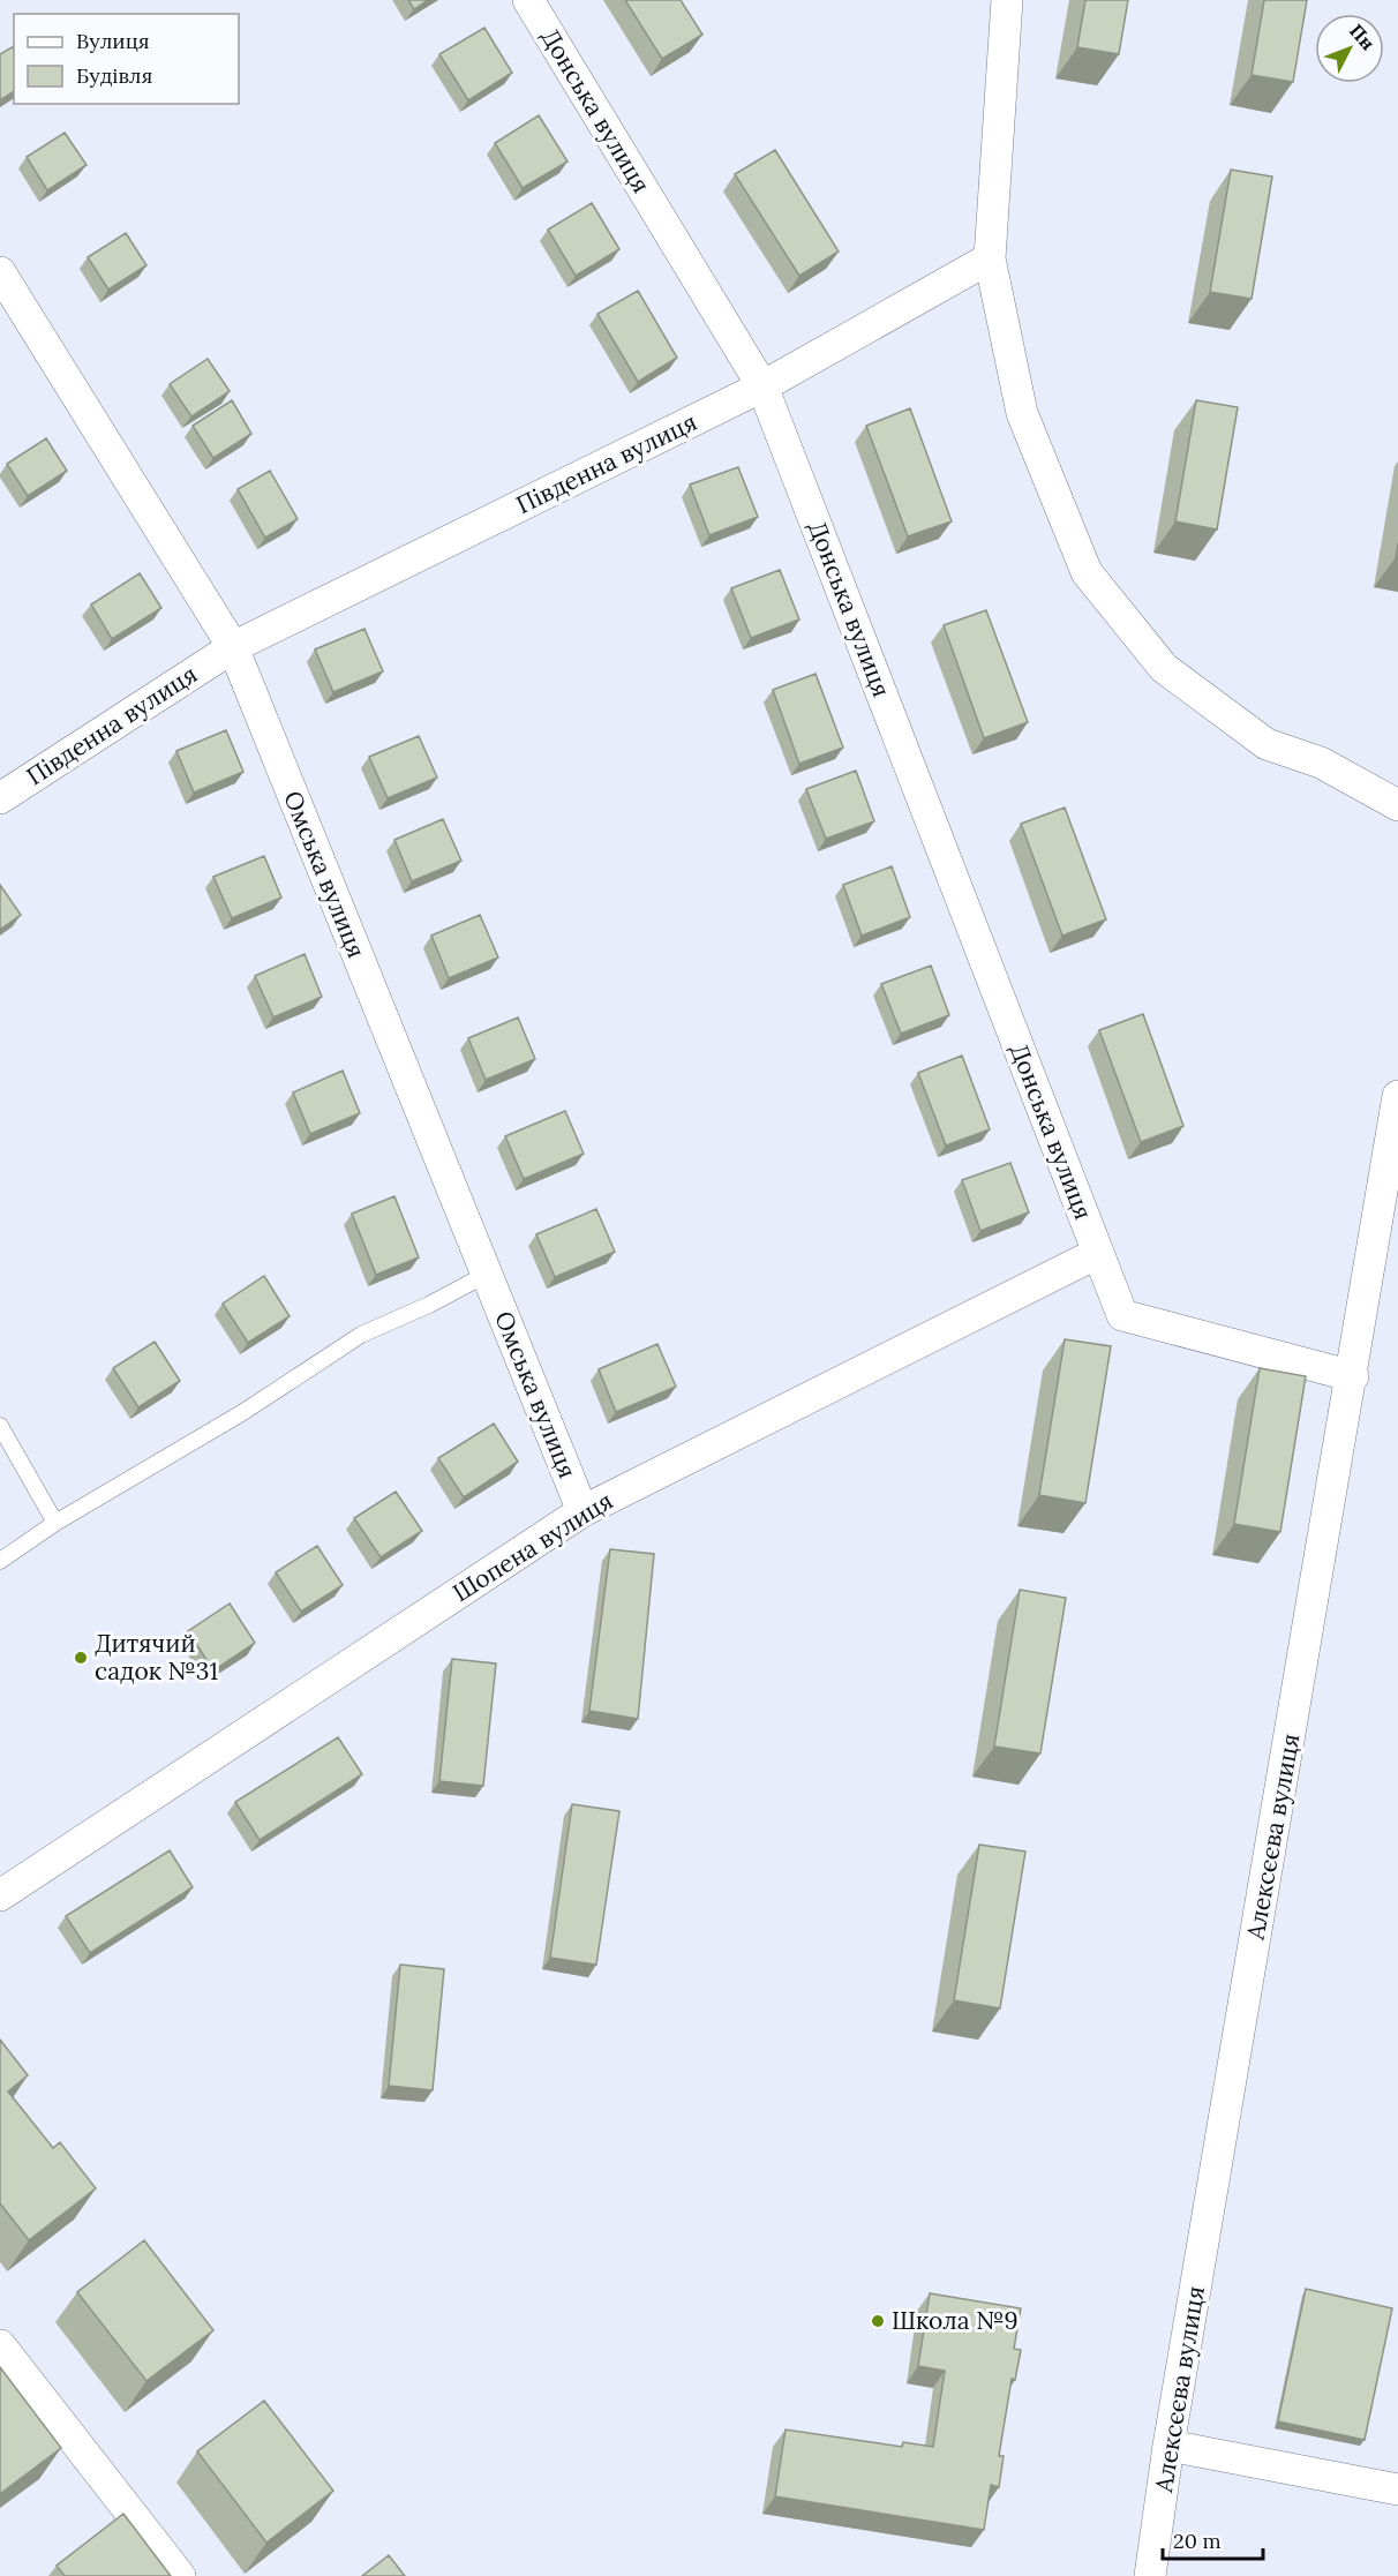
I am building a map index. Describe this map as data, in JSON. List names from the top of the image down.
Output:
{
  "streets": {
    "street": [
      "Донська вулиця",
      "Південна вулиця",
      "Омська вулиця",
      "Шопена вулиця",
      "Алексєєва вулиця"
    ]
  },
  "crossings": [
    ["Донська вулиця", "Південна вулиця"],
    ["Донська вулиця", "Шопена вулиця"],
    ["Донська вулиця", "Алексєєва вулиця"],
    ["Південна вулиця", "Омська вулиця"],
    ["Омська вулиця", "Шопена вулиця"]
  ],
  "places": ["Дитячий садок №31", "Школа №9"],
  "legend": ["Вулиця", "Будівля"],
  "scale_bar": "20 m",
  "north": "top right"
}
